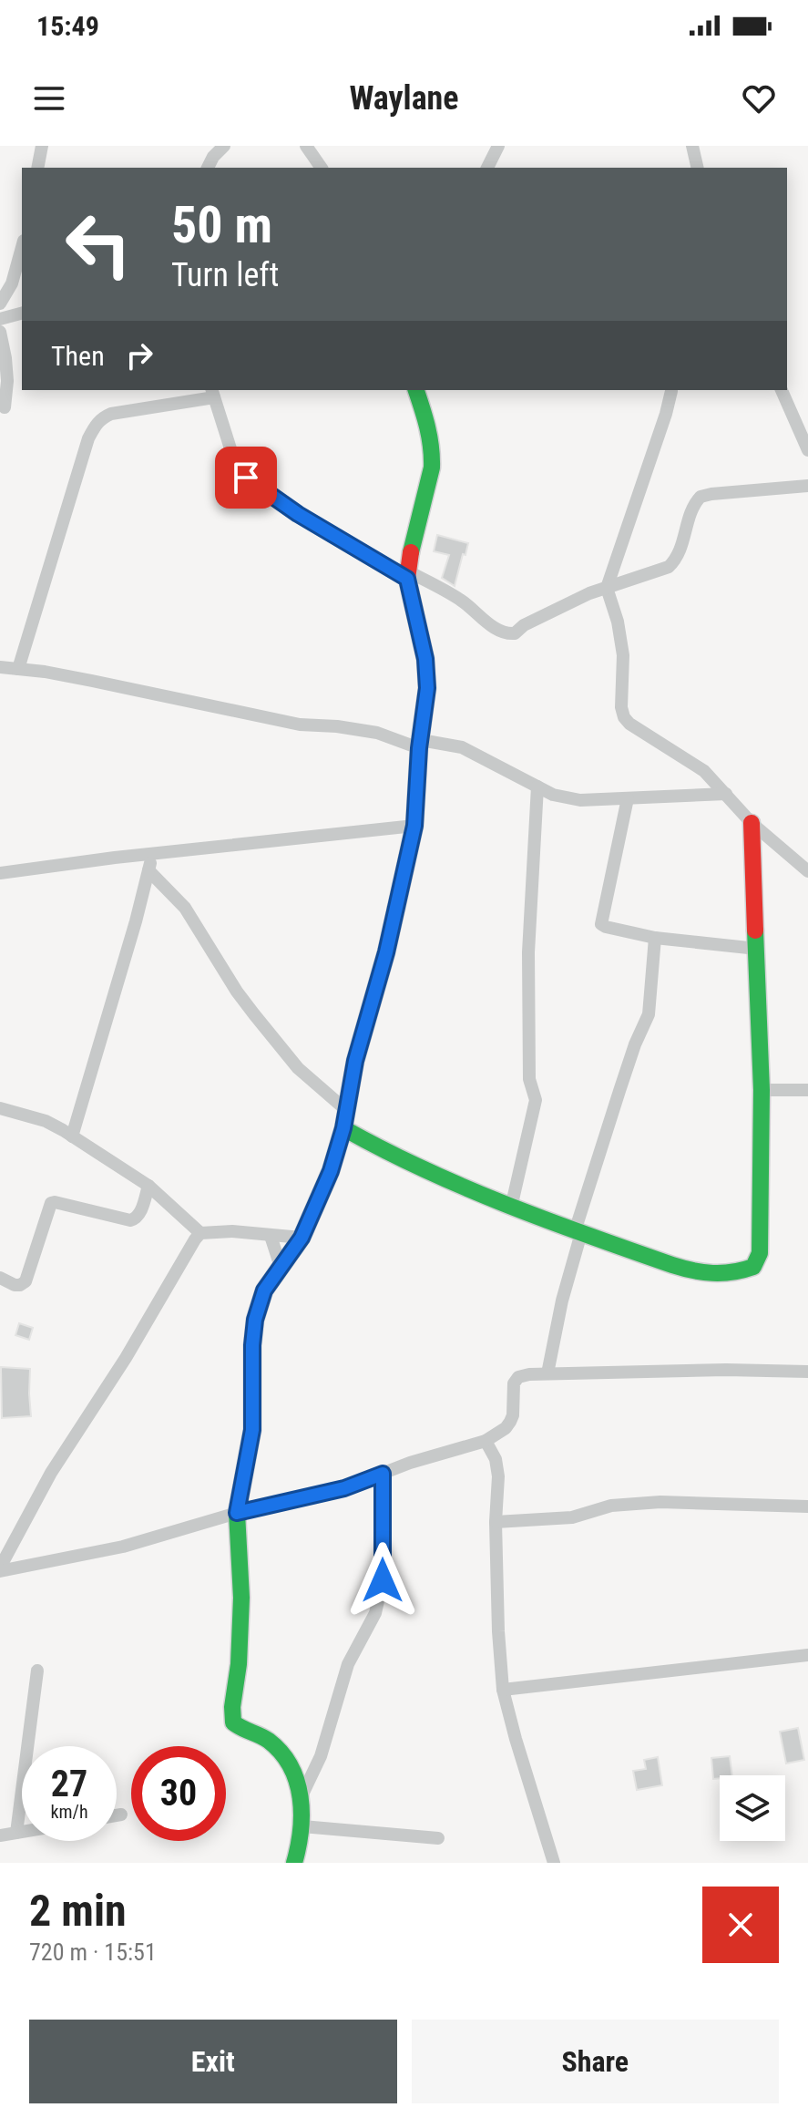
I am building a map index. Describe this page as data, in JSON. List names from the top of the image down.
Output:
{
  "page": {
    "status": "15:49",
    "header": "Waylane",
    "turn": ["50 m", "Turn left"],
    "then": "Then",
    "speed": "27 km/h",
    "limit": "30",
    "heading": ["2 min", "720 m · 15:51"],
    "buttons": ["Exit", "Share"]
  }
}
